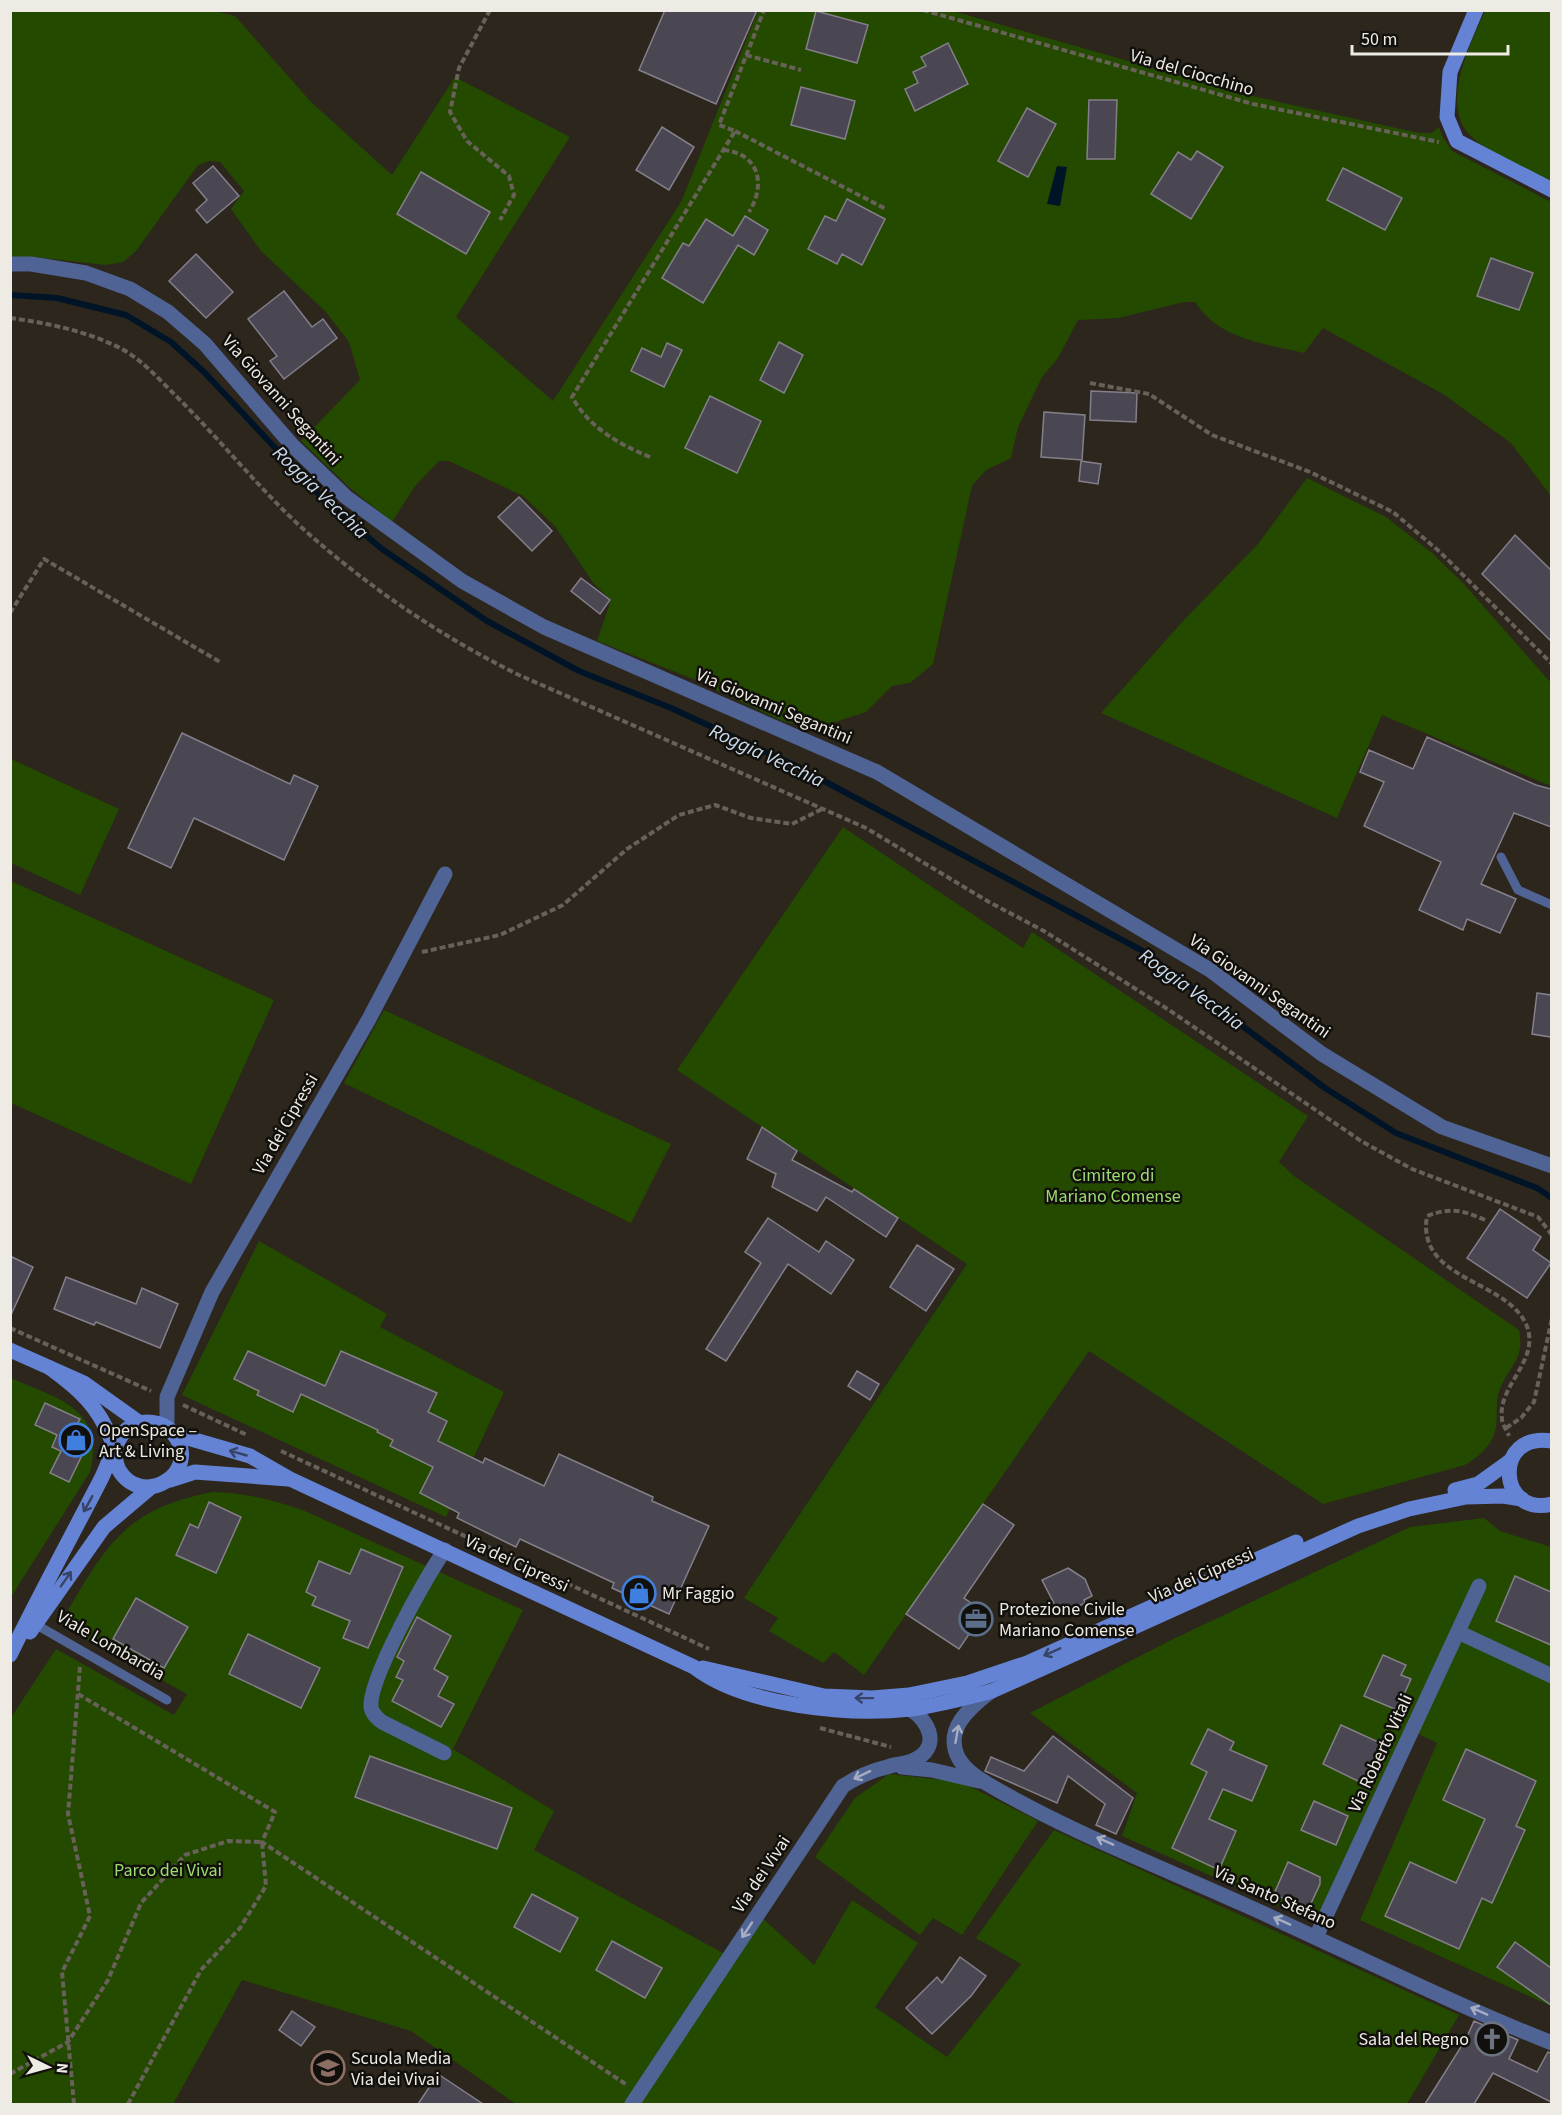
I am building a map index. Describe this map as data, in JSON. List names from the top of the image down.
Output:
{
  "streets": {
    "main road": ["Via dei Cipressi", "Viale Lombardia"],
    "street": [
      "Via Giovanni Segantini",
      "Via Roberto Vitali",
      "Via dei Vivai",
      "Via Santo Stefano"
    ],
    "path": ["Via del Ciocchino"]
  },
  "crossings": [
    ["Via dei Cipressi", "Viale Lombardia"],
    ["Via dei Cipressi", "Via dei Vivai"],
    ["Via dei Cipressi", "Via Santo Stefano"],
    ["Via Roberto Vitali", "Via Santo Stefano"],
    ["Via dei Vivai", "Via Santo Stefano"]
  ],
  "one_way": ["Via dei Vivai", "Via Santo Stefano"],
  "water": ["Roggia Vecchia"],
  "parks": ["Cimitero di Mariano Comense", "Parco dei Vivai"],
  "places": {
    "shop": ["OpenSpace – Art & Living", "Mr Faggio"],
    "office": ["Protezione Civile Mariano Comense"],
    "church": ["Sala del Regno"],
    "school or university": ["Scuola Media Via dei Vivai"]
  },
  "scale_bar": "50 m",
  "north": "right"
}
